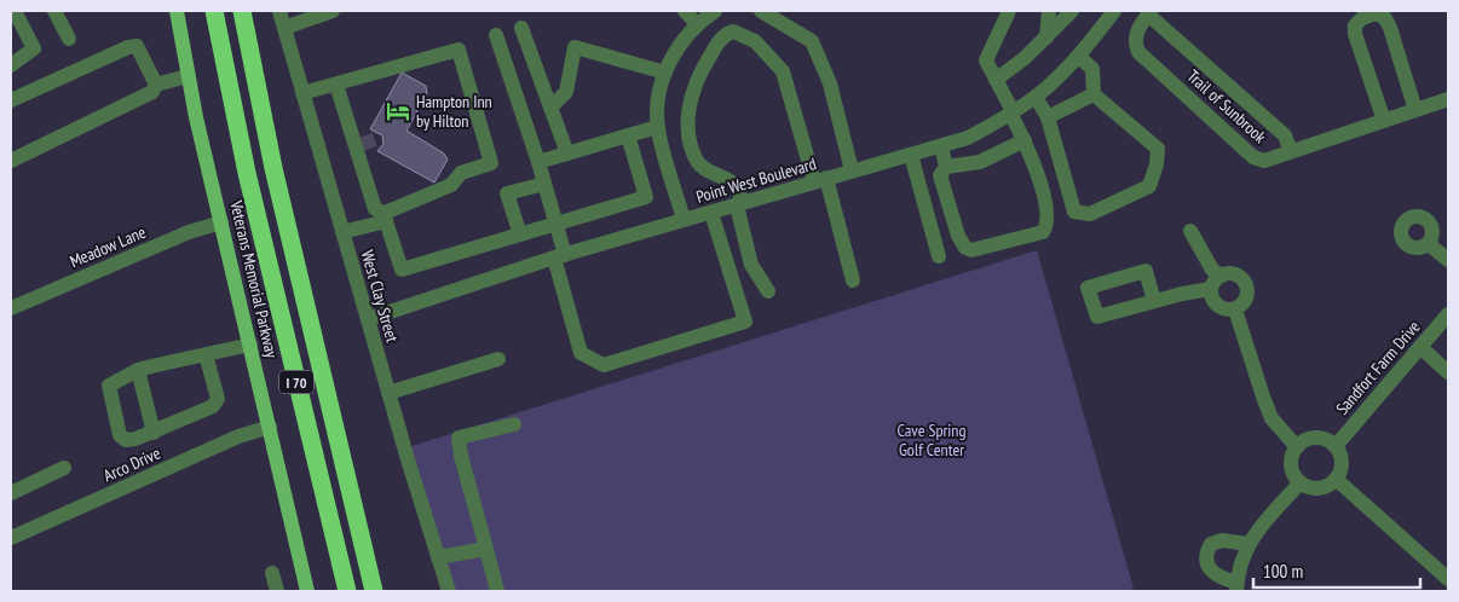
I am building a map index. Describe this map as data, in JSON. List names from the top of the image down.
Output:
{
  "streets": {
    "highway": ["I 70"],
    "main road": ["Veterans Memorial Parkway"],
    "street": [
      "Trail of Sunbrook",
      "Point West Boulevard",
      "Meadow Lane",
      "West Clay Street",
      "Sandfort Farm Drive",
      "Arco Drive"
    ]
  },
  "crossings": [
    ["Point West Boulevard", "West Clay Street"],
    ["Meadow Lane", "Veterans Memorial Parkway"],
    ["Veterans Memorial Parkway", "Arco Drive"]
  ],
  "parks": ["Cave Spring Golf Center"],
  "places": {
    "hotel": ["Hampton Inn by Hilton"]
  },
  "scale_bar": "100 m"
}
